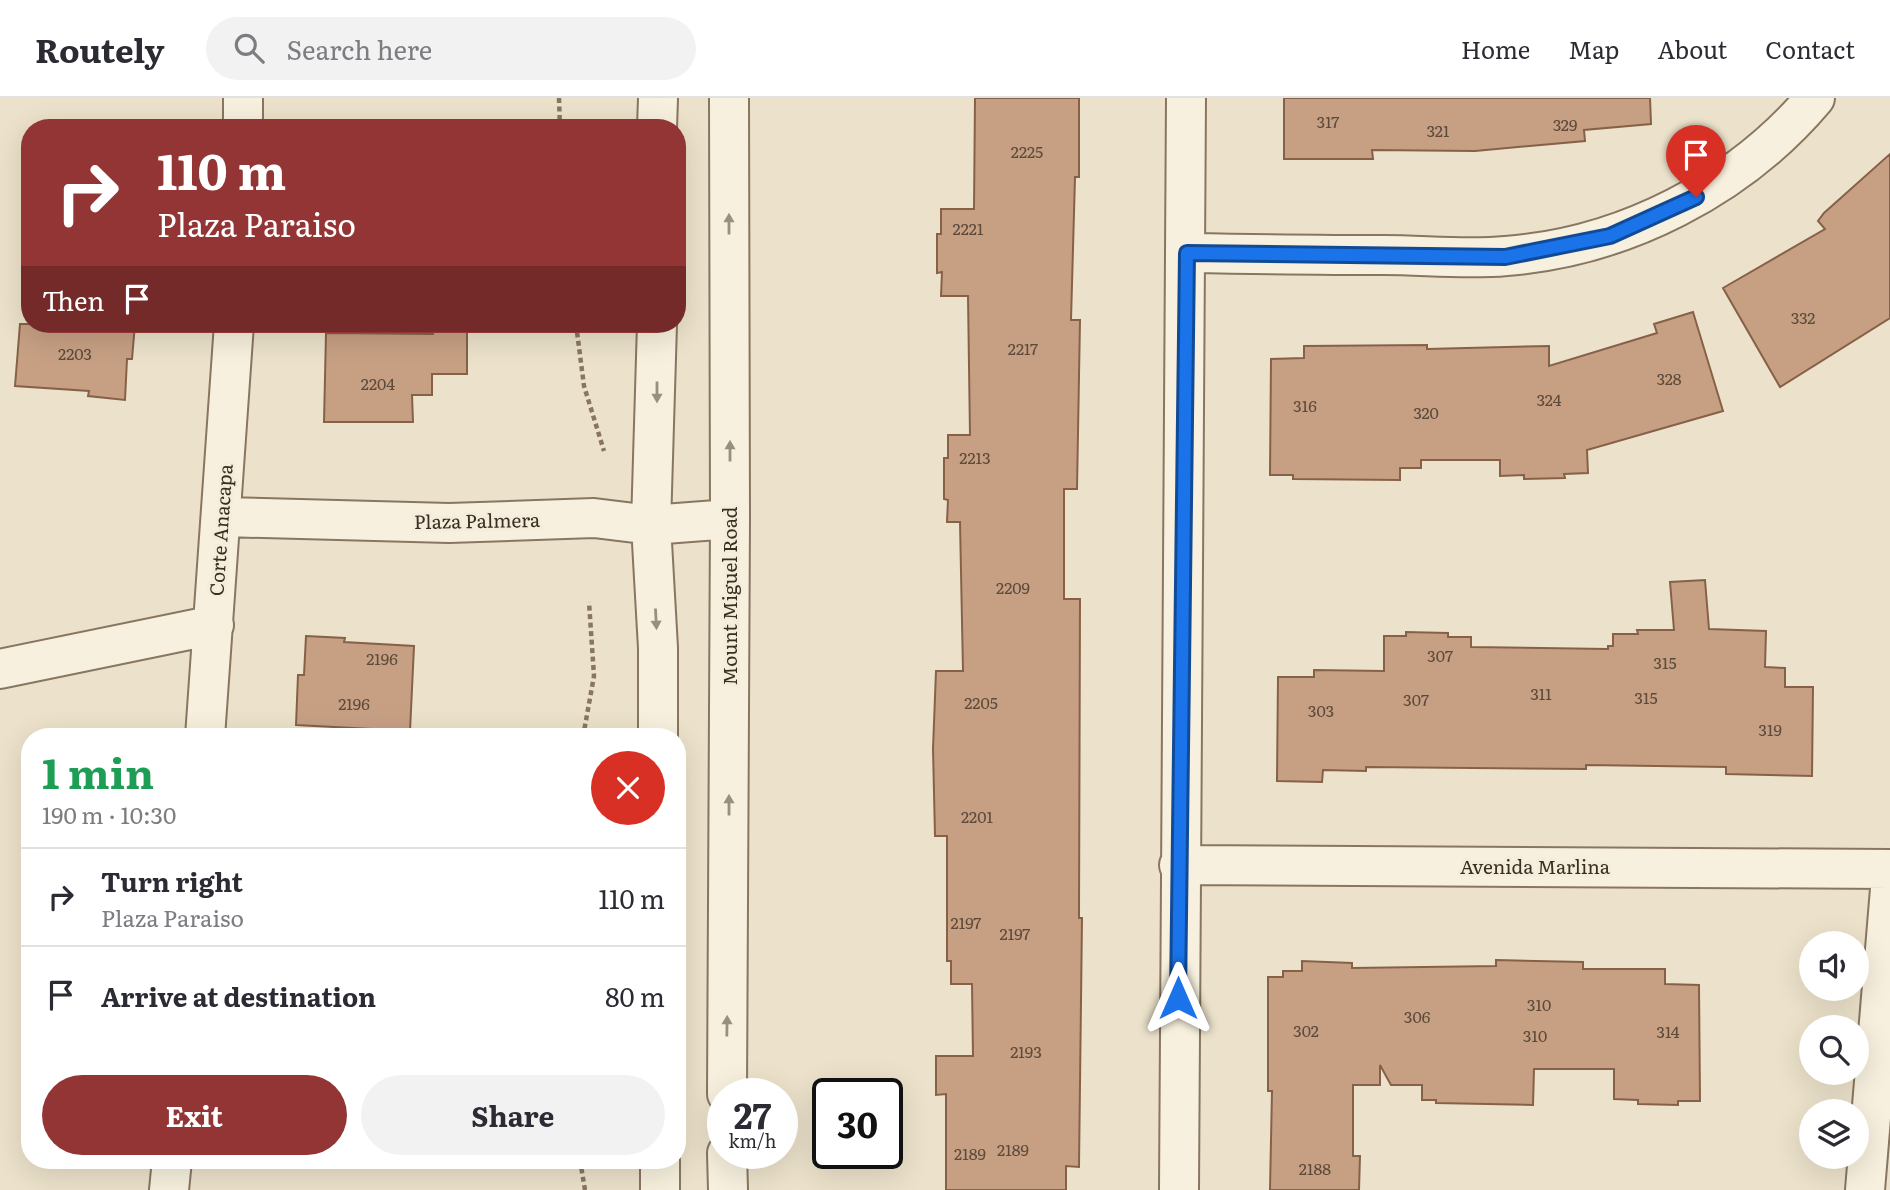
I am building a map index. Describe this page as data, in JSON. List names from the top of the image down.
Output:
{
  "streets": {
    "street": [
      "Plaza Palmera",
      "Corte Anacapa",
      "Mount Miguel Road",
      "Avenida Marlina"
    ]
  },
  "crossings": [
    ["Plaza Palmera", "Corte Anacapa"],
    ["Plaza Palmera", "Mount Miguel Road"]
  ],
  "house_numbers": [
    "317",
    "329",
    "321",
    "2225",
    "2221",
    "332",
    "2217",
    "2203",
    "328",
    "2204",
    "324",
    "316",
    "320",
    "2213",
    "2209",
    "307",
    "2196",
    "315",
    "311",
    "315",
    "307",
    "2205",
    "2196",
    "303",
    "319",
    "2201",
    "2197",
    "2197",
    "310",
    "306",
    "302",
    "314",
    "310",
    "2193",
    "2189",
    "2189",
    "2188"
  ],
  "page": {
    "header": "Routely",
    "search": "Search here",
    "nav": [
      "Home",
      "Map",
      "About",
      "Contact"
    ],
    "turn": ["110 m", "Plaza Paraiso"],
    "then": "Then",
    "heading": ["1 min", "190 m · 10:30"],
    "list": [
      {
        "name": "Turn right",
        "note": "Plaza Paraiso",
        "value": "110 m"
      },
      {
        "name": "Arrive at destination",
        "value": "80 m"
      }
    ],
    "buttons": ["Exit", "Share"],
    "speed": "27 km/h",
    "limit": "30"
  }
}
